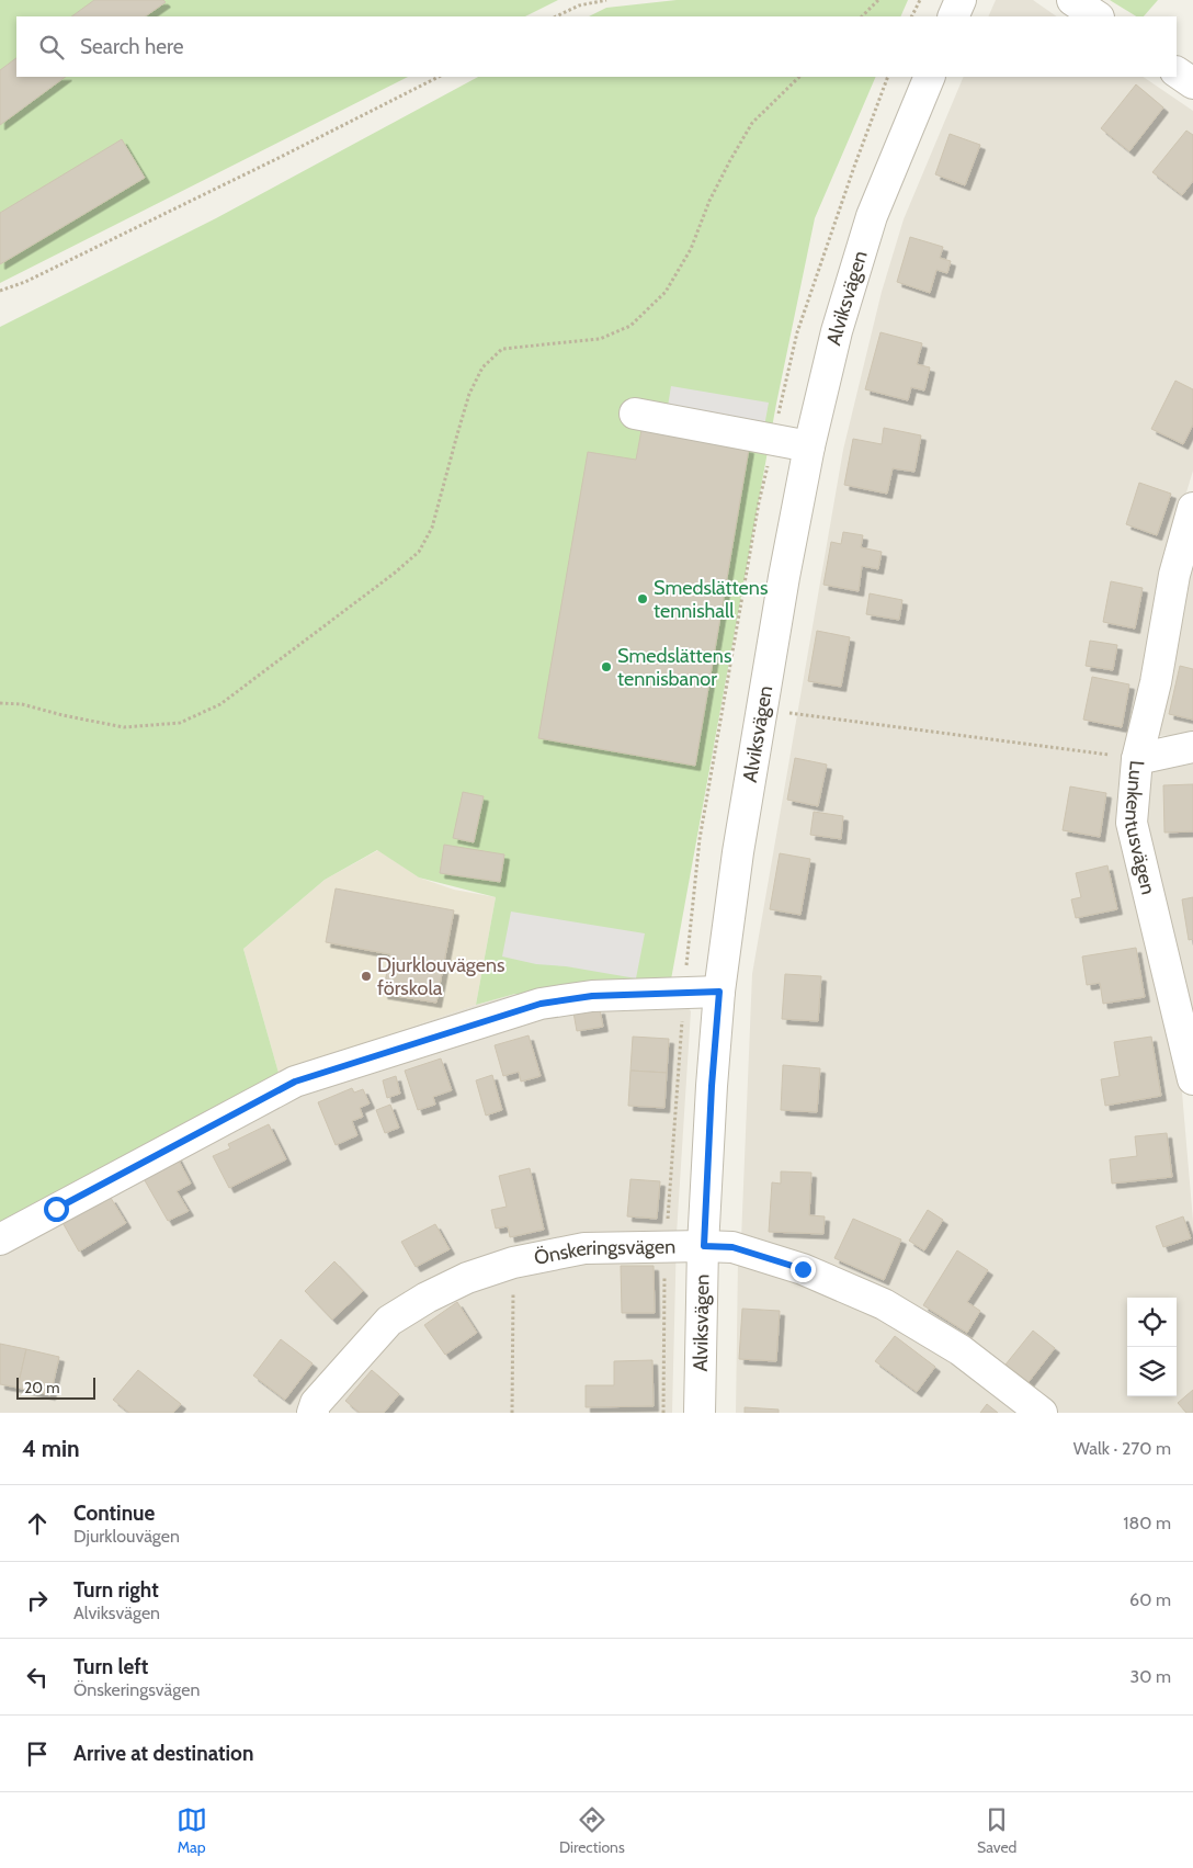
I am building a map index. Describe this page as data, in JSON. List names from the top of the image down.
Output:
{
  "streets": {
    "street": ["Alviksvägen", "Lunkentusvägen", "Önskeringsvägen"]
  },
  "crossings": [
    ["Alviksvägen", "Önskeringsvägen"]
  ],
  "places": ["Smedslättens tennishall", "Smedslättens tennisbanor", "Djurklouvägens förskola"],
  "scale_bar": "20 m",
  "page": {
    "search": "Search here",
    "scale": "20 m",
    "heading": ["4 min", "Walk · 270 m"],
    "list": [
      ["Continue", "Djurklouvägen", "180 m"],
      ["Turn right", "Alviksvägen", "60 m"],
      ["Turn left", "Önskeringsvägen", "30 m"],
      "Arrive at destination"
    ],
    "nav": ["Map", "Directions", "Saved"]
  }
}
